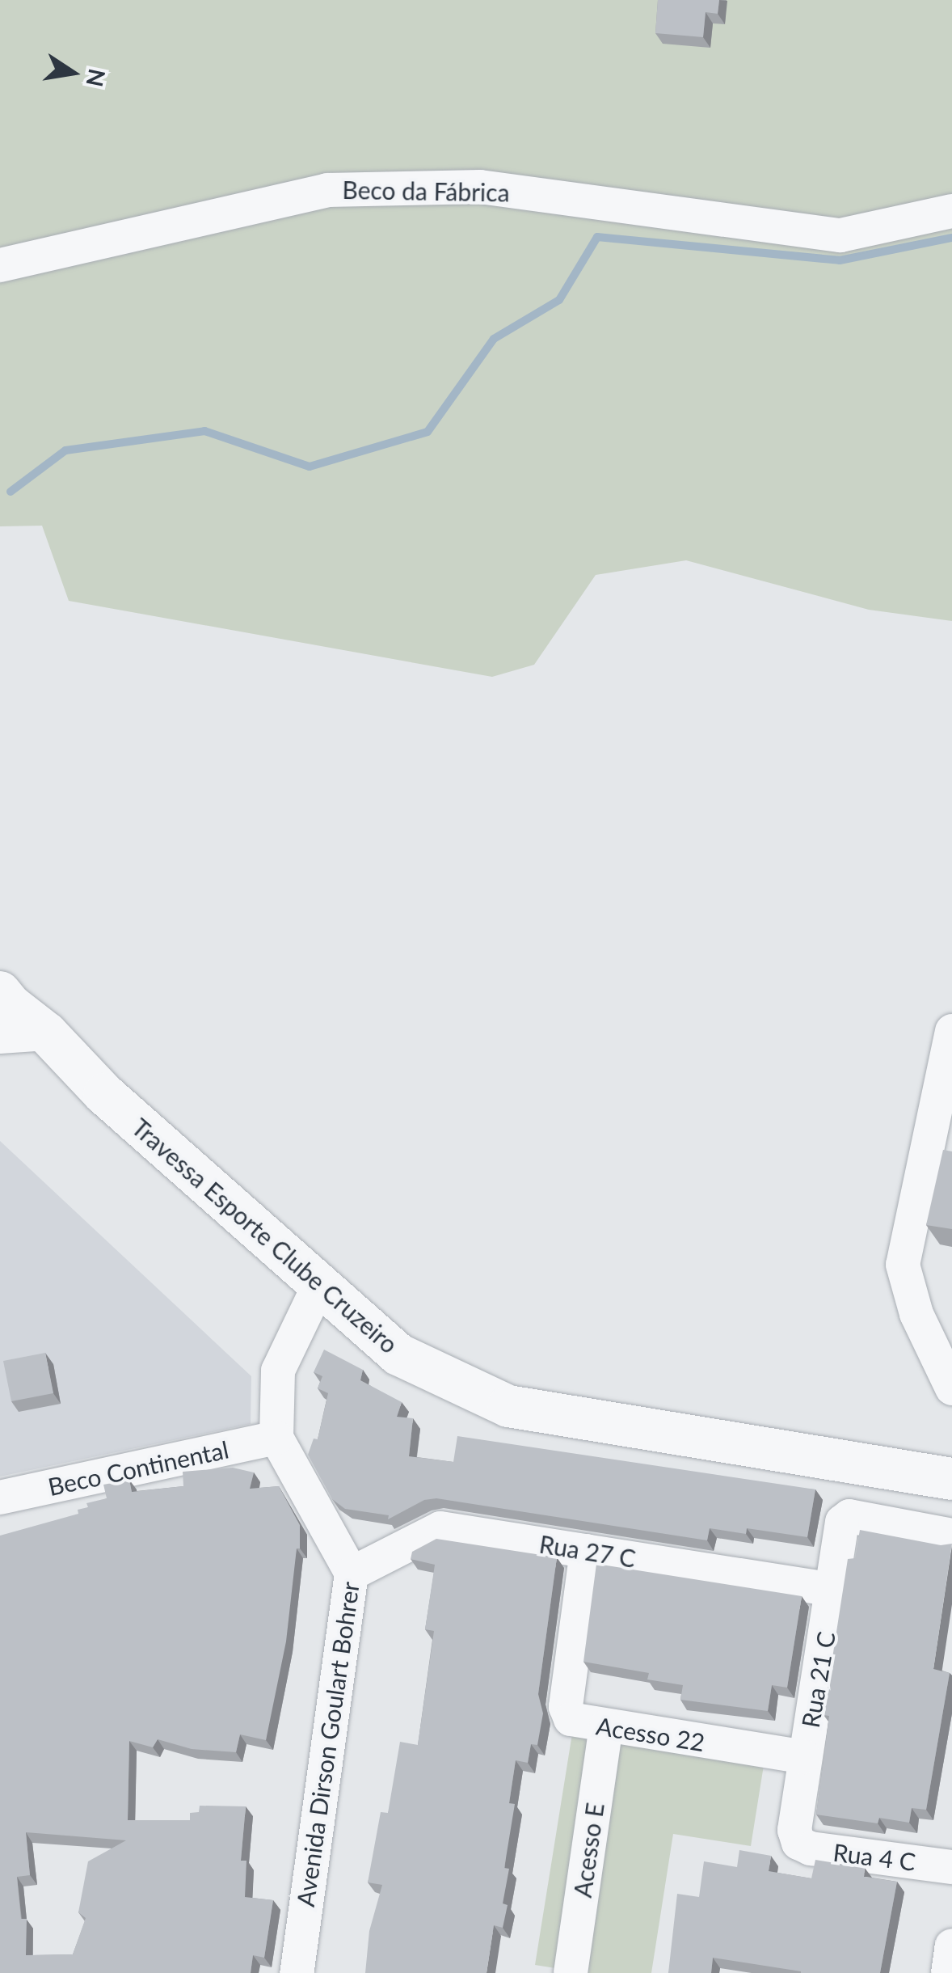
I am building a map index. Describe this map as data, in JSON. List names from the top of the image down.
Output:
{
  "streets": {
    "street": [
      "Beco da Fábrica",
      "Travessa Esporte Clube Cruzeiro",
      "Beco Continental",
      "Rua 27 C",
      "Rua 21 C",
      "Acesso 22",
      "Avenida Dirson Goulart Bohrer",
      "Acesso E",
      "Rua 4 C"
    ]
  },
  "crossings": [
    ["Beco Continental", "Avenida Dirson Goulart Bohrer"],
    ["Rua 27 C", "Rua 21 C"],
    ["Rua 27 C", "Acesso 22"],
    ["Rua 27 C", "Avenida Dirson Goulart Bohrer"],
    ["Rua 21 C", "Acesso 22"],
    ["Rua 21 C", "Rua 4 C"],
    ["Acesso 22", "Acesso E"]
  ],
  "north": "right"
}
